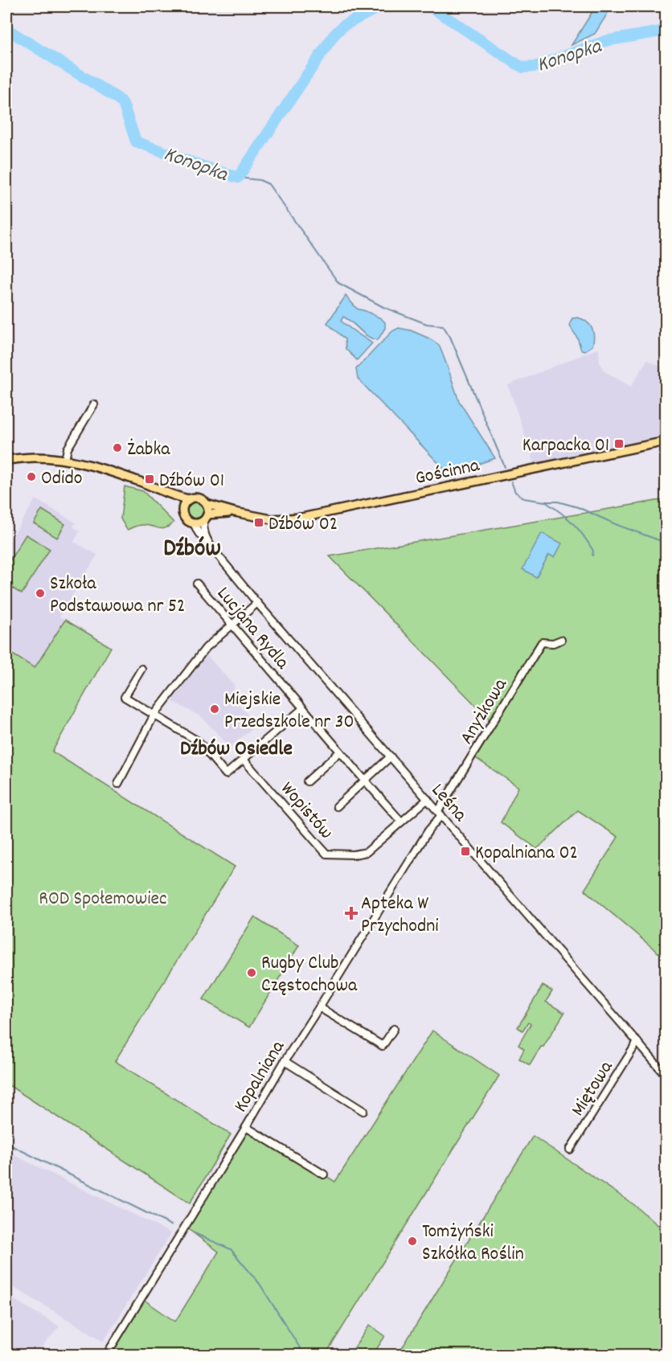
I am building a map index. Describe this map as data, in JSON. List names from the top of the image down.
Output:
{
  "streets": {
    "main road": ["Gościnna"],
    "street": [
      "Lucjana Rydla",
      "Anyżkowa",
      "Leśna",
      "Wopistów",
      "Kopalniana",
      "Miętowa"
    ]
  },
  "crossings": [
    ["Gościnna", "Leśna"],
    ["Lucjana Rydla", "Wopistów"],
    ["Anyżkowa", "Leśna"],
    ["Anyżkowa", "Kopalniana"],
    ["Leśna", "Wopistów"],
    ["Leśna", "Kopalniana"],
    ["Leśna", "Miętowa"]
  ],
  "districts": ["Dźbów", "Dźbów Osiedle"],
  "water": ["Konopka"],
  "parks": ["ROD Społemowiec"],
  "places": {
    "transit": [
      "Karpacka 01",
      "Dźbów 01",
      "Dźbów 02",
      "Kopalniana 02"
    ],
    "other": [
      "Żabka",
      "Odido",
      "Szkoła Podstawowa nr 52",
      "Miejskie Przedszkole nr 30",
      "Rugby Club Częstochowa",
      "Tomżyński Szkółka Roślin"
    ],
    "health": ["Apteka W Przychodni"]
  }
}
